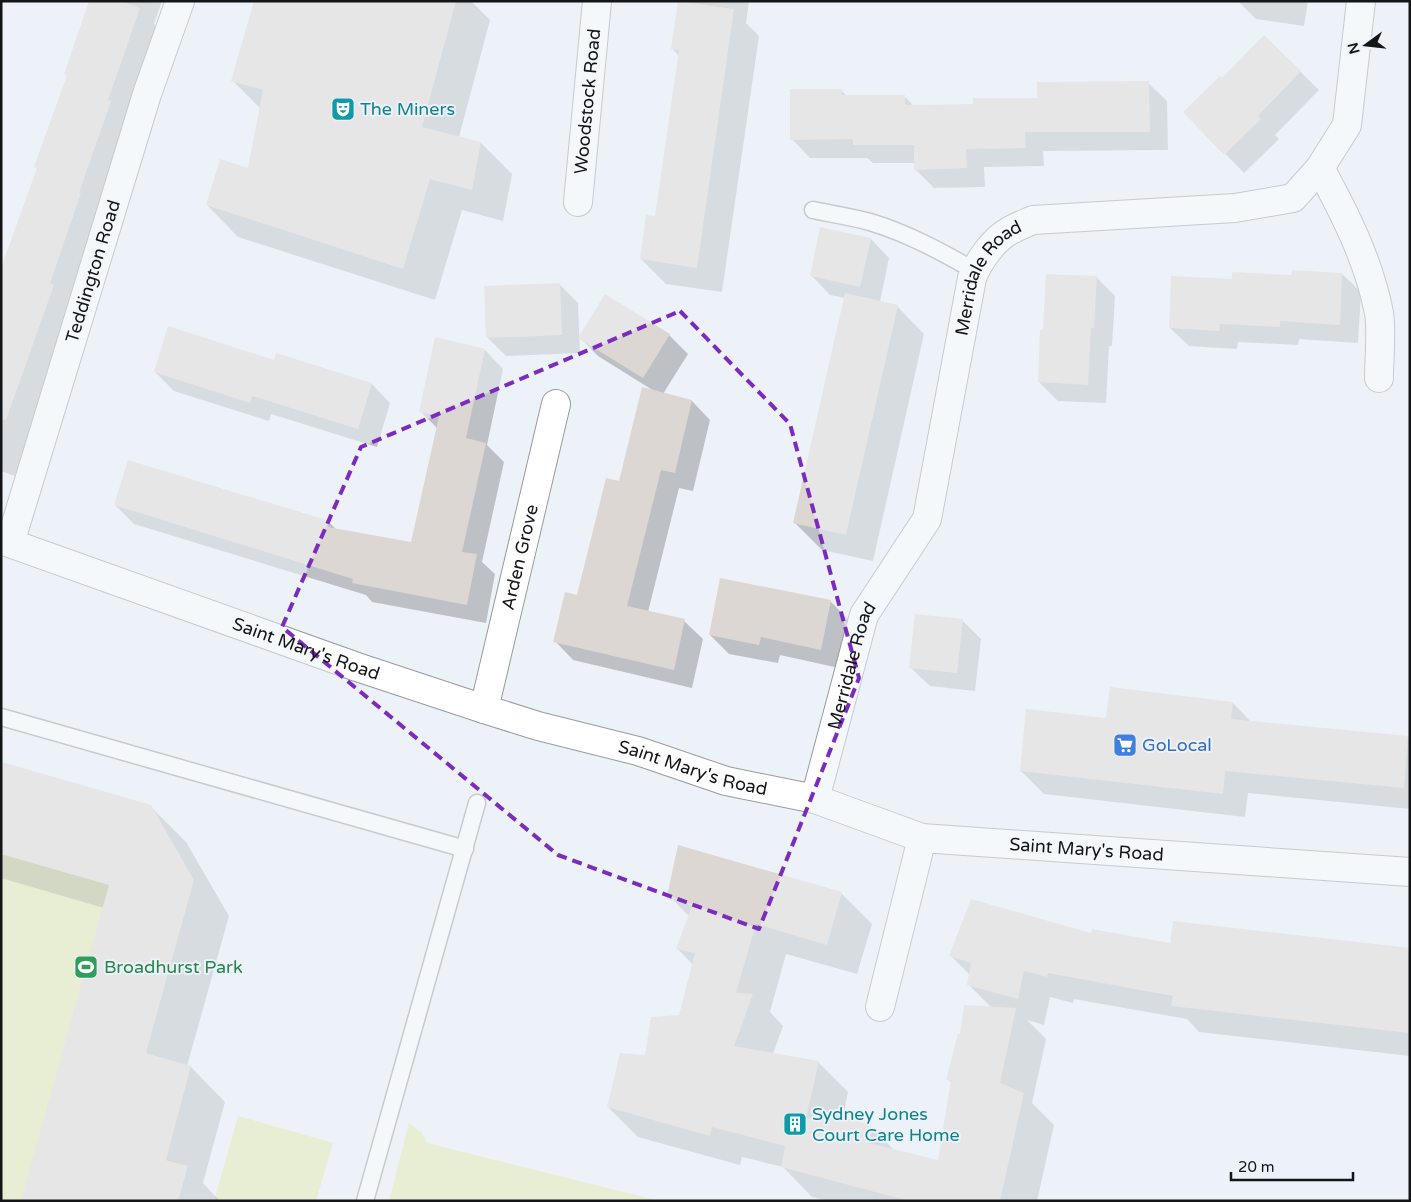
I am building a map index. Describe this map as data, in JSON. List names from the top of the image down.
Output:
{
  "streets": {
    "street": [
      "Woodstock Road",
      "Teddington Road",
      "Merridale Road",
      "Arden Grove",
      "Saint Mary's Road"
    ]
  },
  "crossings": [
    ["Teddington Road", "Saint Mary's Road"],
    ["Merridale Road", "Saint Mary's Road"],
    ["Arden Grove", "Saint Mary's Road"]
  ],
  "places": {
    "theatre": ["The Miners"],
    "supermarket": ["GoLocal"],
    "sports": ["Broadhurst Park"],
    "building": ["Sydney Jones Court Care Home"]
  },
  "scale_bar": "20 m",
  "north": "left"
}
